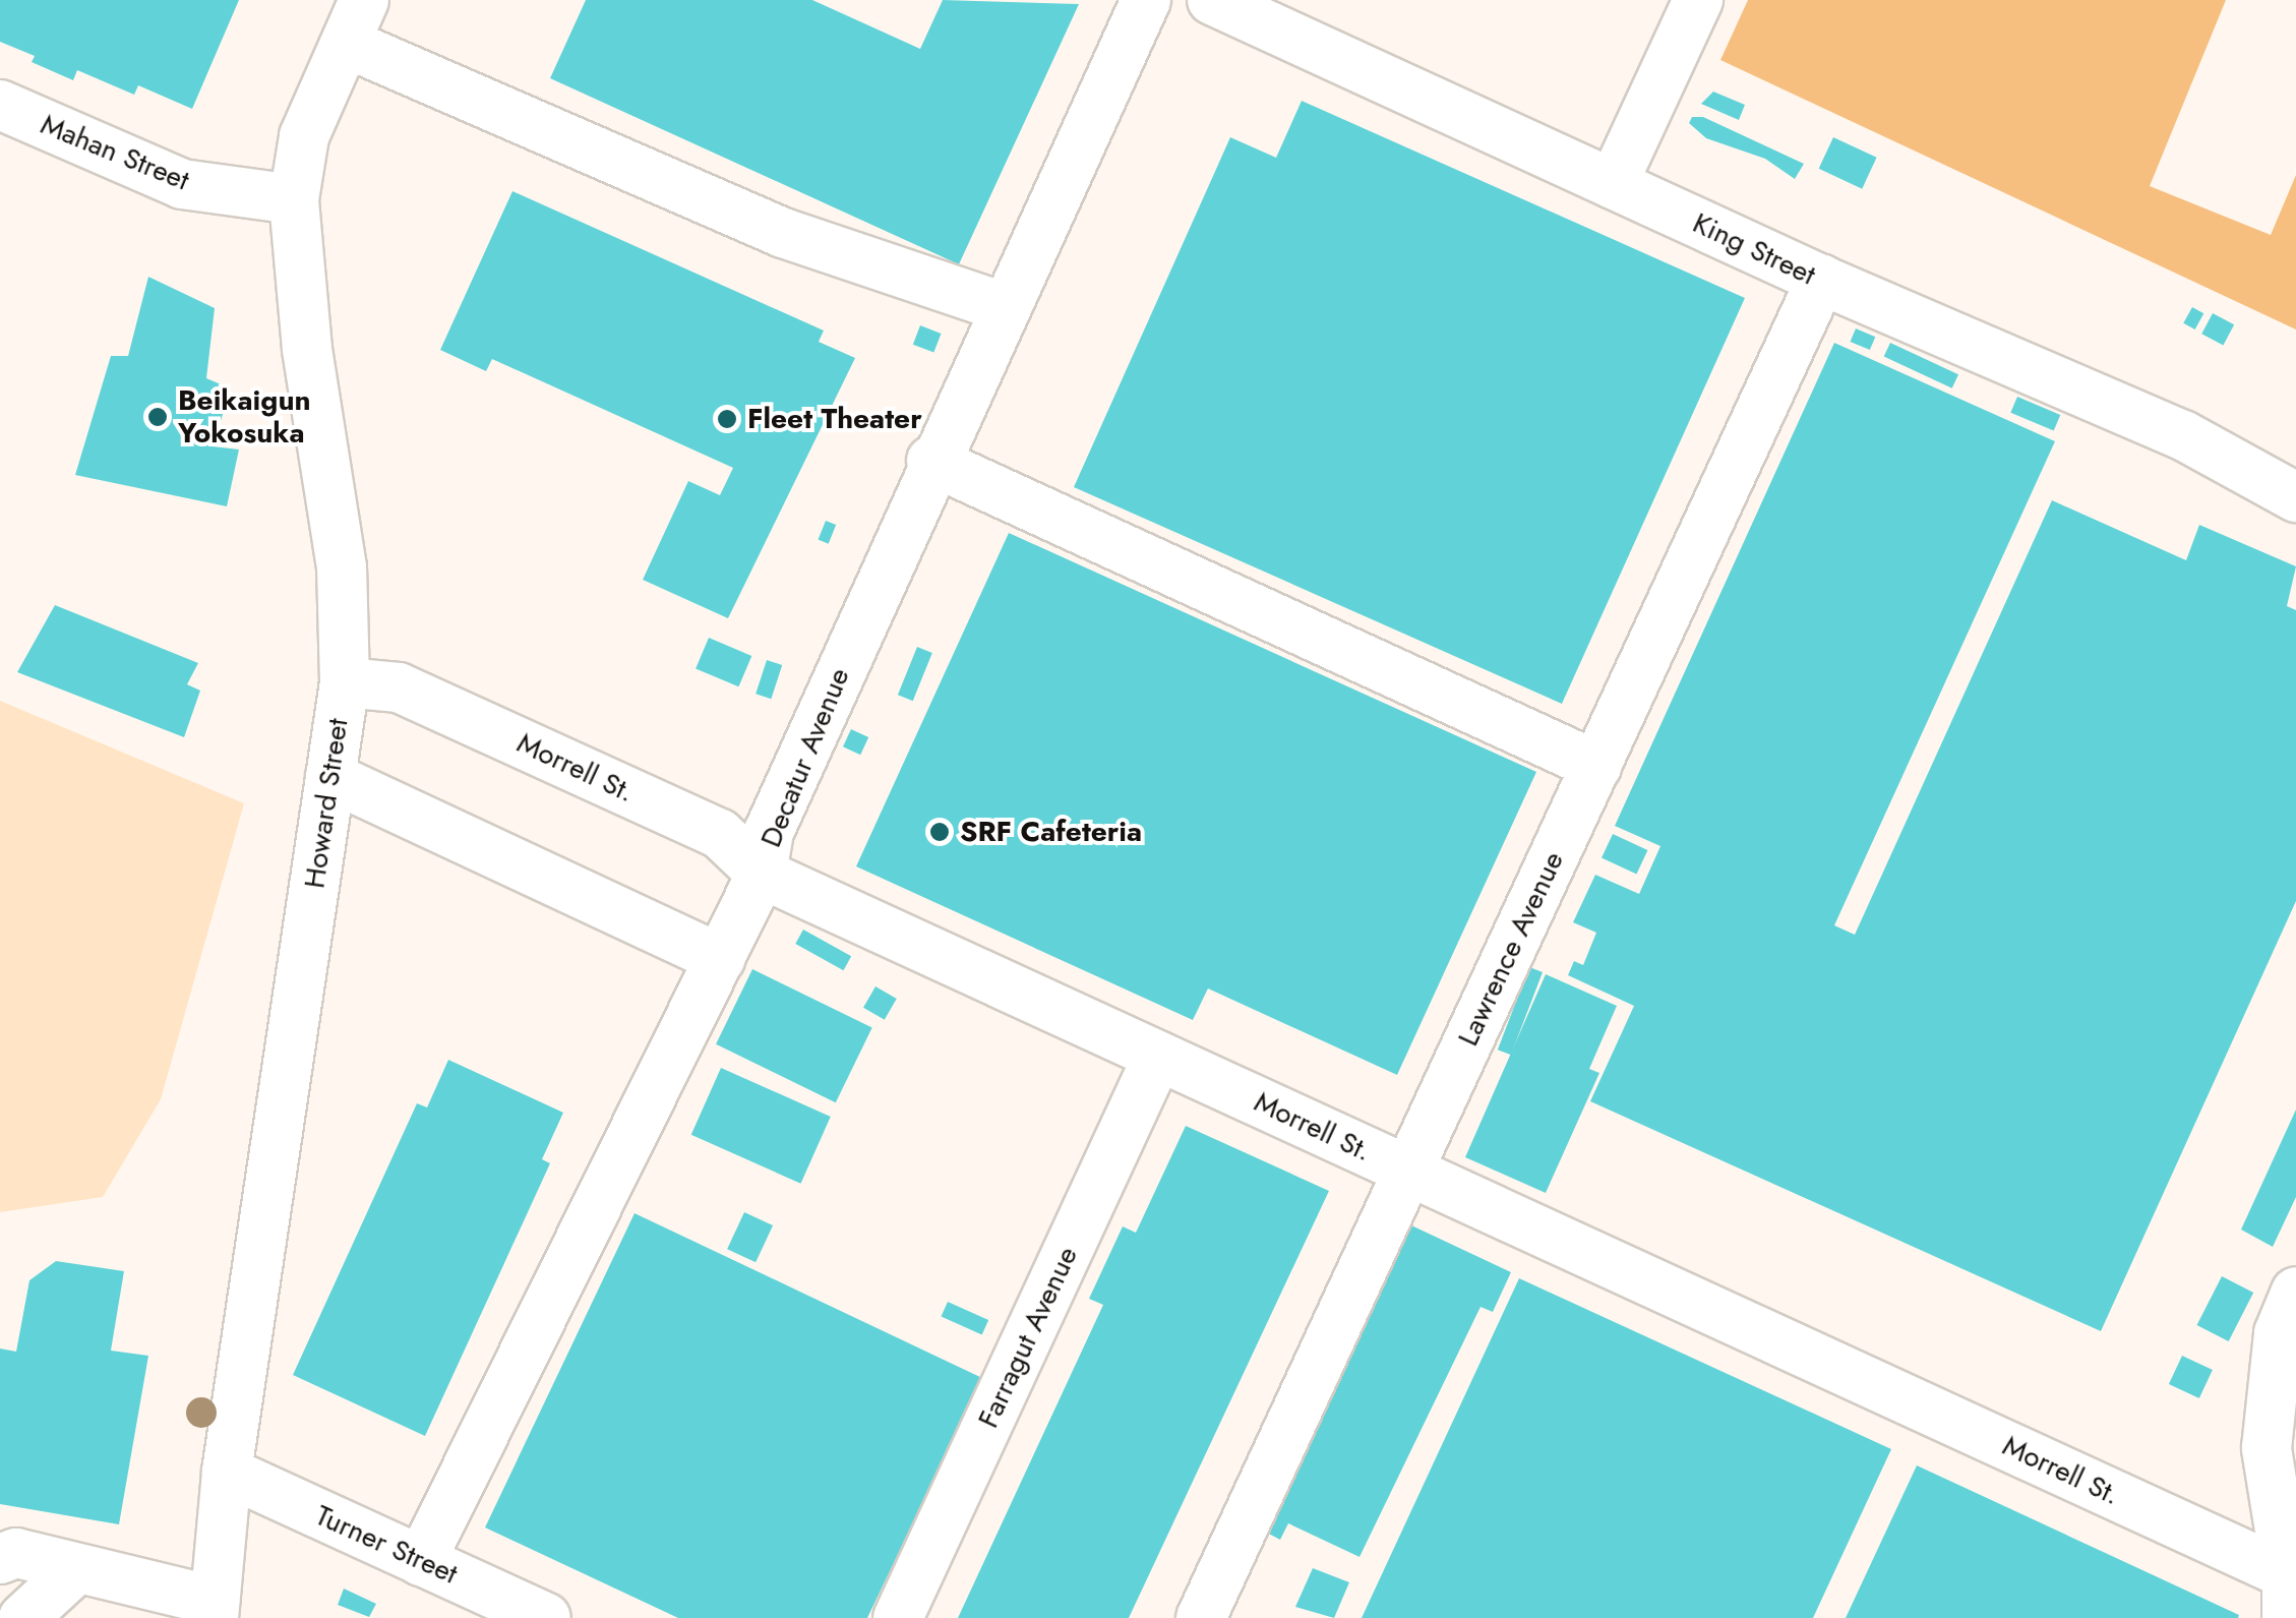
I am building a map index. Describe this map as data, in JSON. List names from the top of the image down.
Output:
{
  "streets": {
    "street": [
      "Mahan Street",
      "King Street",
      "Decatur Avenue",
      "Morrell St.",
      "Howard Street",
      "Lawrence Avenue",
      "Farragut Avenue",
      "Turner Street"
    ]
  },
  "crossings": [
    ["Mahan Street", "Howard Street"],
    ["King Street", "Lawrence Avenue"],
    ["Decatur Avenue", "Morrell St."],
    ["Decatur Avenue", "Turner Street"],
    ["Morrell St.", "Howard Street"],
    ["Morrell St.", "Lawrence Avenue"],
    ["Morrell St.", "Farragut Avenue"],
    ["Howard Street", "Turner Street"]
  ],
  "places": ["Beikaigun Yokosuka", "Fleet Theater", "SRF Cafeteria"]
}
